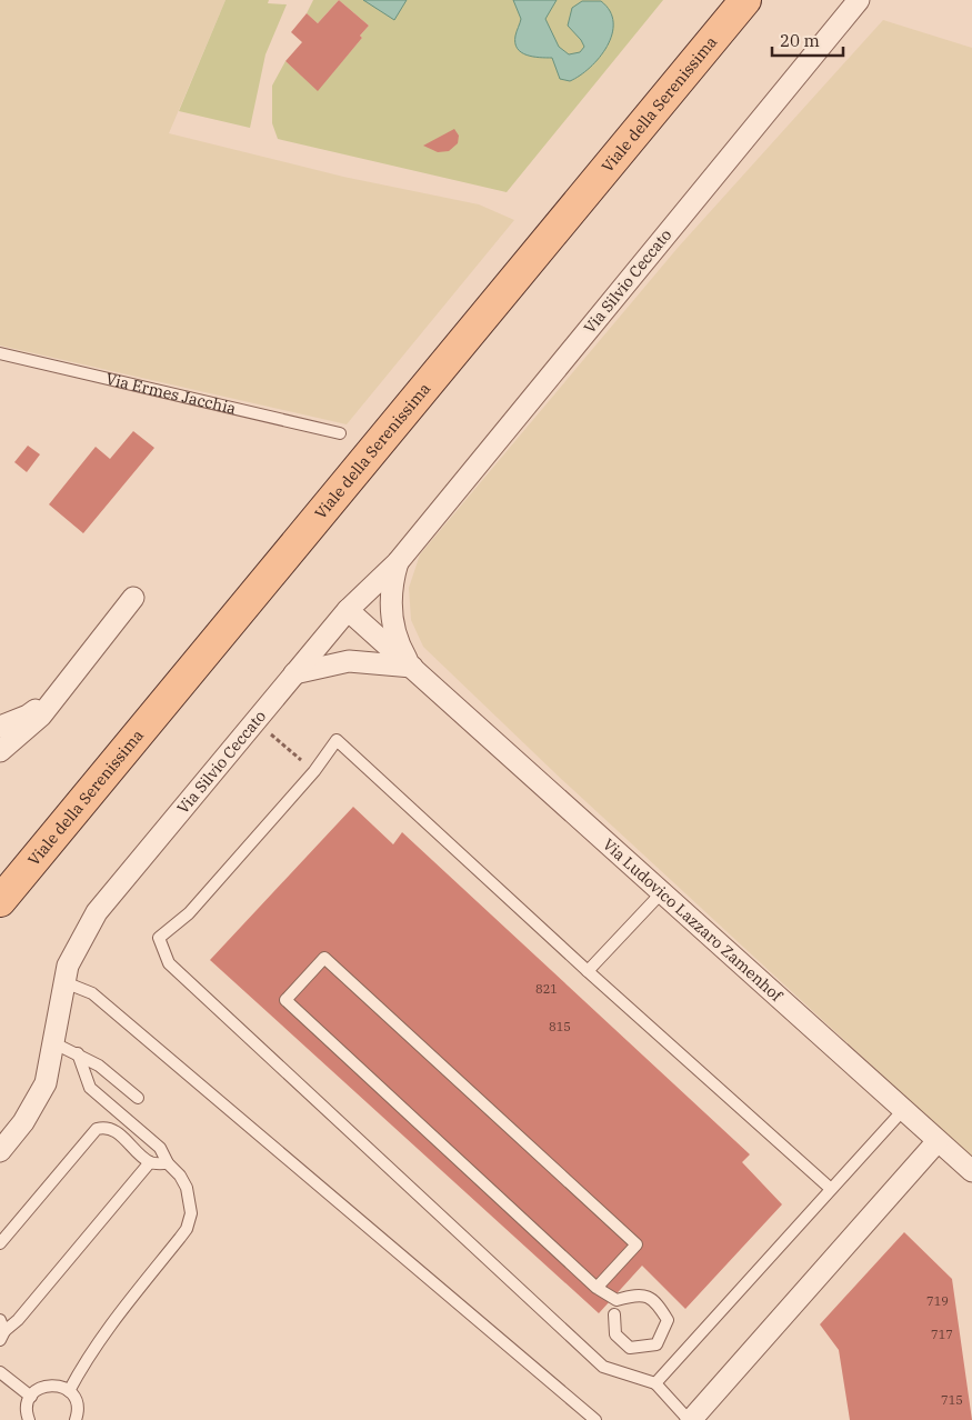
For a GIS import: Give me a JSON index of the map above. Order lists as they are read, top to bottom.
{
  "streets": {
    "main road": ["Viale della Serenissima"],
    "street": ["Via Silvio Ceccato", "Via Ludovico Lazzaro Zamenhof"],
    "lane": ["Via Ermes Jacchia"]
  },
  "crossings": [
    ["Via Silvio Ceccato", "Via Ludovico Lazzaro Zamenhof"]
  ],
  "house_numbers": [
    "821",
    "815",
    "719",
    "717",
    "715"
  ],
  "scale_bar": "20 m"
}
